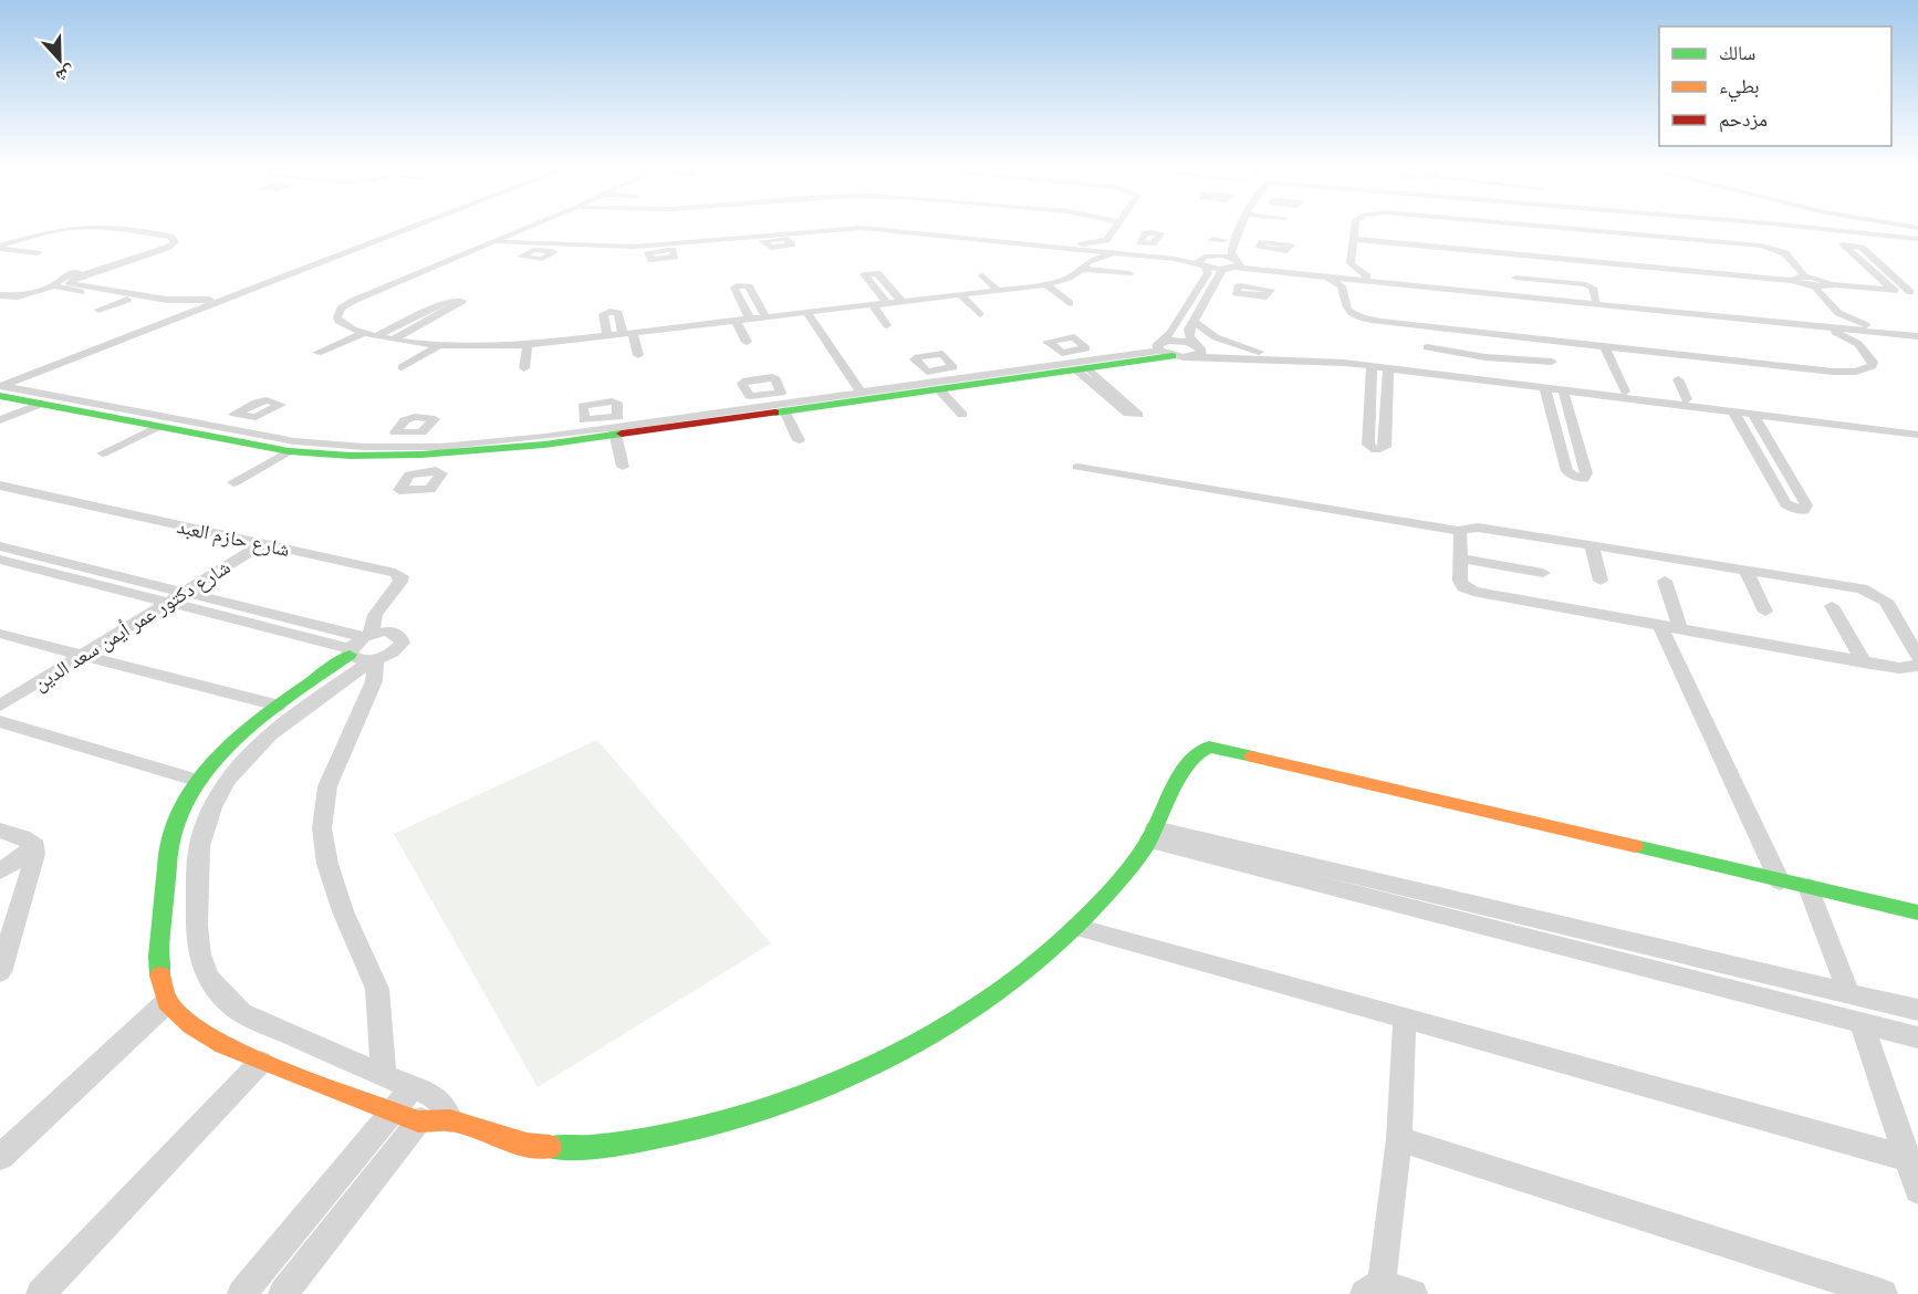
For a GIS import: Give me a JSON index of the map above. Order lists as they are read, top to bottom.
{
  "streets": {
    "street": ["شارع حازم العبد", "شارع دكتور عمر أيمن سعد الدين"]
  },
  "crossings": [
    ["شارع حازم العبد", "شارع دكتور عمر أيمن سعد الدين"]
  ],
  "legend": ["سالك", "بطيء", "مزدحم"],
  "north": "bottom"
}
